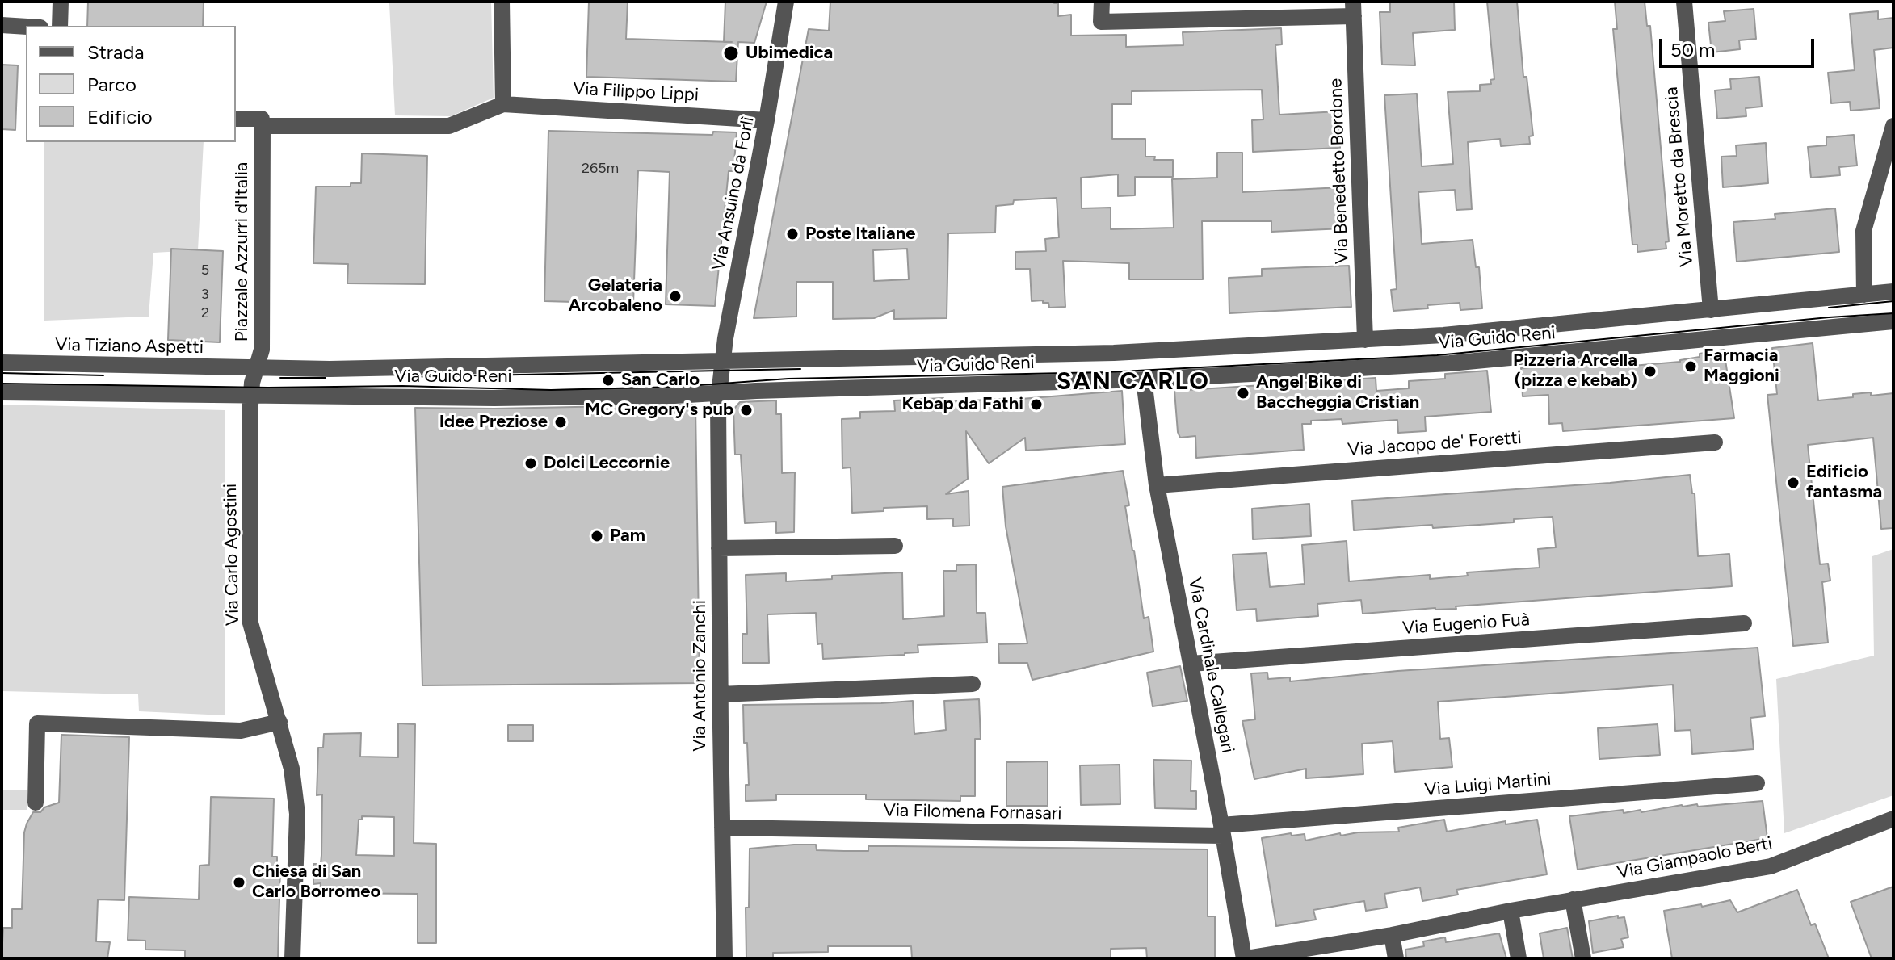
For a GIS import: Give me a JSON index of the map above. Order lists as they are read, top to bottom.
{
  "streets": {
    "street": [
      "Via Filippo Lippi",
      "Via Benedetto Bordone",
      "Via Moretto da Brescia",
      "Via Ansuino da Forlì",
      "Piazzale Azzurri d'Italia",
      "Via Guido Reni",
      "Via Tiziano Aspetti",
      "Via Jacopo de' Foretti",
      "Via Carlo Agostini",
      "Via Eugenio Fuà",
      "Via Cardinale Callegari",
      "Via Antonio Zanchi",
      "Via Luigi Martini",
      "Via Filomena Fornasari",
      "Via Giampaolo Berti"
    ]
  },
  "crossings": [
    ["Via Filippo Lippi", "Via Ansuino da Forlì"],
    ["Via Filippo Lippi", "Piazzale Azzurri d'Italia"],
    ["Via Benedetto Bordone", "Via Guido Reni"],
    ["Via Moretto da Brescia", "Via Guido Reni"],
    ["Via Ansuino da Forlì", "Via Guido Reni"],
    ["Via Ansuino da Forlì", "Via Antonio Zanchi"],
    ["Piazzale Azzurri d'Italia", "Via Guido Reni"],
    ["Piazzale Azzurri d'Italia", "Via Tiziano Aspetti"],
    ["Piazzale Azzurri d'Italia", "Via Carlo Agostini"],
    ["Via Guido Reni", "Via Tiziano Aspetti"],
    ["Via Guido Reni", "Via Carlo Agostini"],
    ["Via Guido Reni", "Via Cardinale Callegari"],
    ["Via Guido Reni", "Via Antonio Zanchi"],
    ["Via Tiziano Aspetti", "Via Carlo Agostini"],
    ["Via Jacopo de' Foretti", "Via Cardinale Callegari"],
    ["Via Eugenio Fuà", "Via Cardinale Callegari"],
    ["Via Cardinale Callegari", "Via Luigi Martini"],
    ["Via Cardinale Callegari", "Via Filomena Fornasari"],
    ["Via Cardinale Callegari", "Via Giampaolo Berti"],
    ["Via Antonio Zanchi", "Via Filomena Fornasari"],
    ["Via Luigi Martini", "Via Filomena Fornasari"]
  ],
  "districts": ["SAN CARLO"],
  "places": [
    "Ubimedica",
    "Poste Italiane",
    "Gelateria Arcobaleno",
    "Farmacia Maggioni",
    "Pizzeria Arcella (pizza e kebab)",
    "San Carlo",
    "Angel Bike di Baccheggia Cristian",
    "Kebap da Fathi",
    "MC Gregory's pub",
    "Idee Preziose",
    "Dolci Leccornie",
    "Edificio fantasma",
    "Pam",
    "Chiesa di San Carlo Borromeo"
  ],
  "house_numbers": [
    "265m",
    "5",
    "3",
    "2"
  ],
  "legend": ["Strada", "Parco", "Edificio"],
  "scale_bar": "50 m"
}
